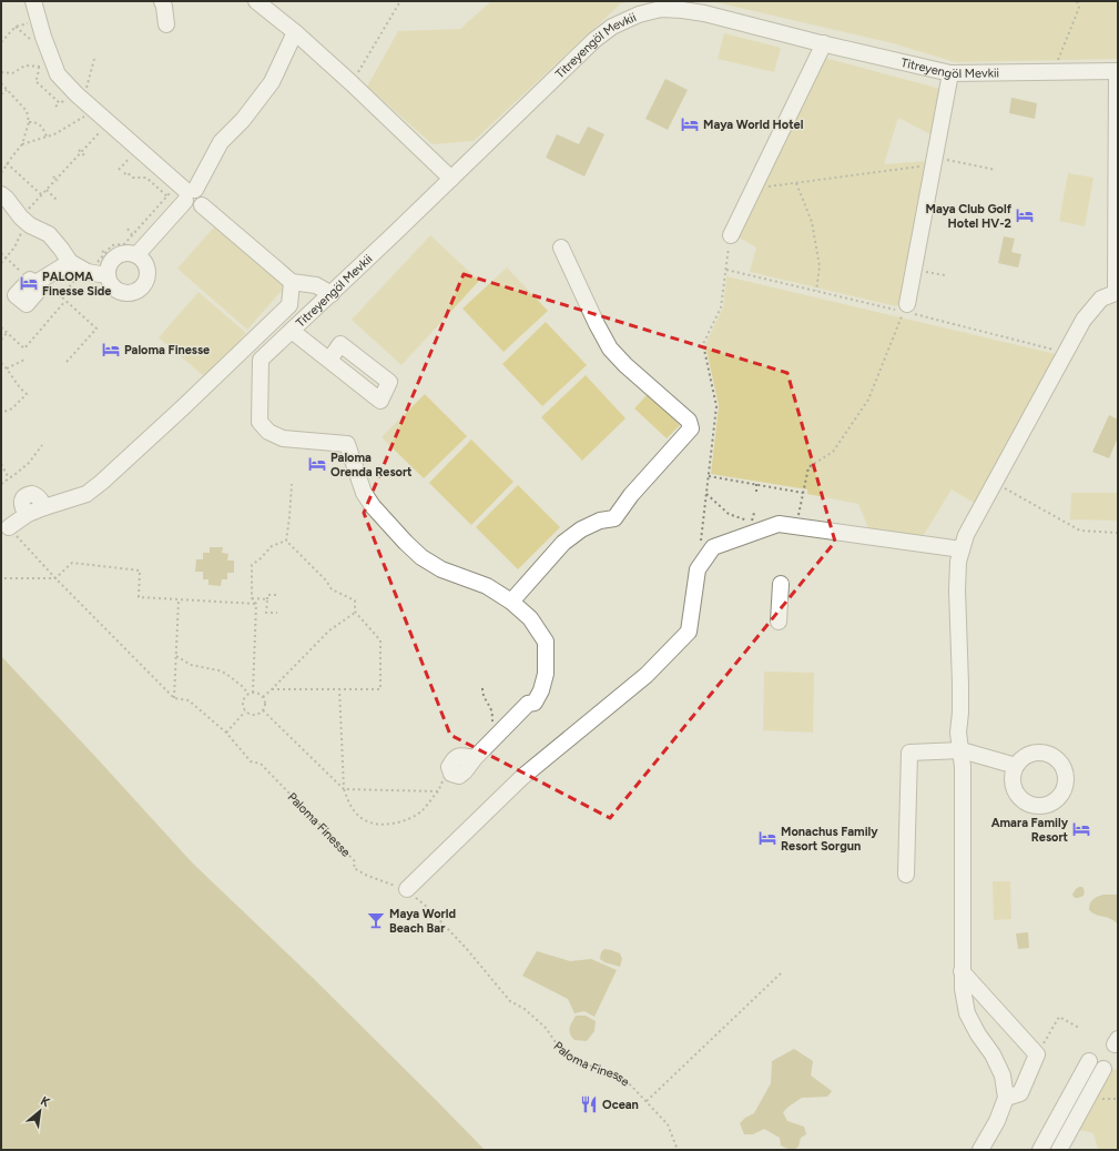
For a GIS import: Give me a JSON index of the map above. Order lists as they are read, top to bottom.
{
  "streets": {
    "street": ["Titreyengöl Mevkii"],
    "path": ["Paloma Finesse"]
  },
  "places": {
    "hotel": [
      "Maya World Hotel",
      "Maya Club Golf Hotel HV-2",
      "PALOMA Finesse Side",
      "Paloma Finesse",
      "Paloma Orenda Resort",
      "Amara Family Resort",
      "Monachus Family Resort Sorgun"
    ],
    "bar": ["Maya World Beach Bar"],
    "restaurant": ["Ocean"]
  },
  "north": "top right"
}
